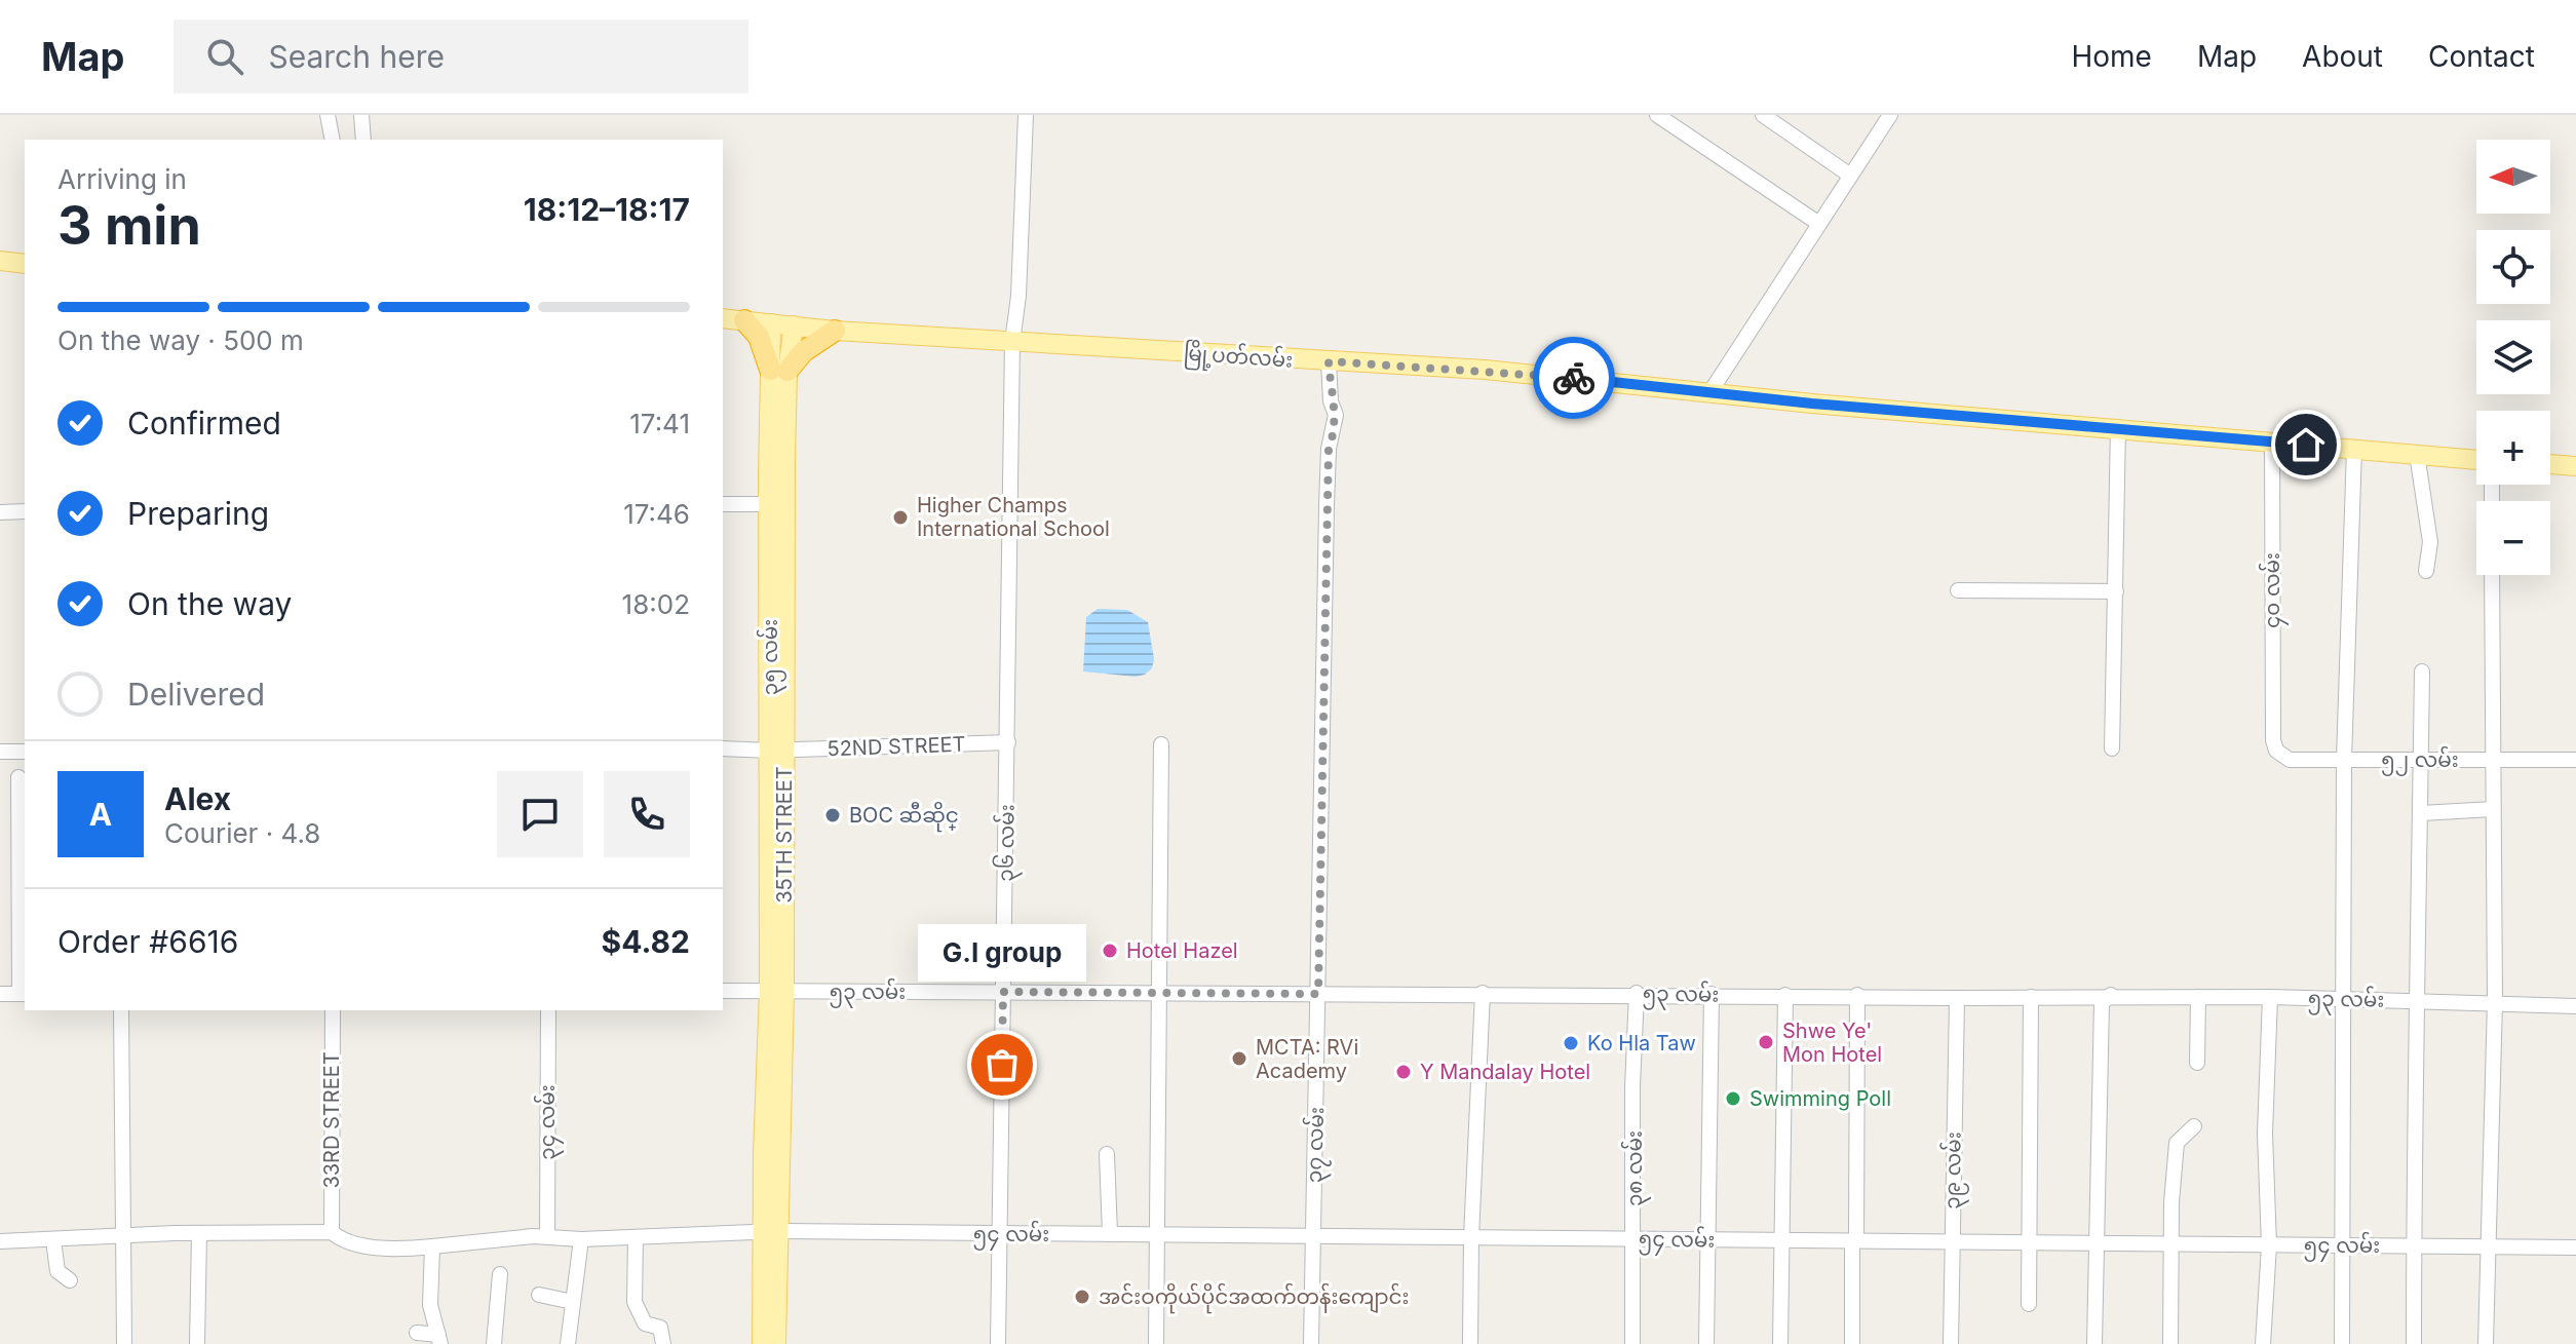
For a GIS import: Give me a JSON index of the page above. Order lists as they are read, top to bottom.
{
  "streets": {
    "main road": ["မြို့ပတ်လမ်း", "၃၅ လမ်း", "35TH STREET"],
    "street": [
      "၄၀ လမ်း",
      "52ND STREET",
      "၅၂ လမ်း",
      "၃၆ လမ်း",
      "၅၃ လမ်း",
      "33RD STREET",
      "၃၄ လမ်း",
      "၃၇ လမ်း",
      "၃၈ လမ်း",
      "၃၉ လမ်း",
      "၅၄ လမ်း"
    ]
  },
  "crossings": [
    ["မြို့ပတ်လမ်း", "၄၀ လမ်း"],
    ["မြို့ပတ်လမ်း", "35TH STREET"],
    ["မြို့ပတ်လမ်း", "၃၆ လမ်း"],
    ["မြို့ပတ်လမ်း", "၃၇ လမ်း"],
    ["၄၀ လမ်း", "၅၂ လမ်း"],
    ["၃၅ လမ်း", "52ND STREET"],
    ["၃၅ လမ်း", "35TH STREET"],
    ["၃၅ လမ်း", "၅၃ လမ်း"],
    ["52ND STREET", "35TH STREET"],
    ["52ND STREET", "၃၆ လမ်း"],
    ["၃၆ လမ်း", "၅၃ လမ်း"],
    ["၃၆ လမ်း", "၅၄ လမ်း"],
    ["၅၃ လမ်း", "၃၇ လမ်း"],
    ["၅၃ လမ်း", "၃၈ လမ်း"],
    ["၅၃ လမ်း", "၃၉ လမ်း"],
    ["33RD STREET", "၅၄ လမ်း"],
    ["၃၄ လမ်း", "၅၄ လမ်း"],
    ["၃၇ လမ်း", "၅၄ လမ်း"],
    ["၃၈ လမ်း", "၅၄ လမ်း"],
    ["၃၉ လမ်း", "၅၄ လမ်း"]
  ],
  "places": [
    "Higher Champs International School",
    "BOC ဆီဆိုင္",
    "Hotel Hazel",
    "Shwe Ye' Mon Hotel",
    "Ko Hla Taw",
    "MCTA: RVi Academy",
    "G.I group",
    "Y Mandalay Hotel",
    "Swimming Poll",
    "အင်းဝကိုယ်ပိုင်အထက်တန်းကျောင်း"
  ],
  "north": "left",
  "page": {
    "header": "Map",
    "search": "Search here",
    "nav": [
      "Home",
      "Map",
      "About",
      "Contact"
    ],
    "map_buttons": ["+", "−"],
    "heading": ["3 min", "Arriving in", "18:12–18:17"],
    "panel": [
      "Alex",
      "Courier · 4.8",
      "Order #6616",
      "$4.82"
    ],
    "bar": "On the way · 500 m",
    "list": [
      ["Confirmed", "17:41"],
      ["Preparing", "17:46"],
      ["On the way", "18:02"],
      "Delivered"
    ],
    "round": "A",
    "bubble": "G.I group"
  }
}
